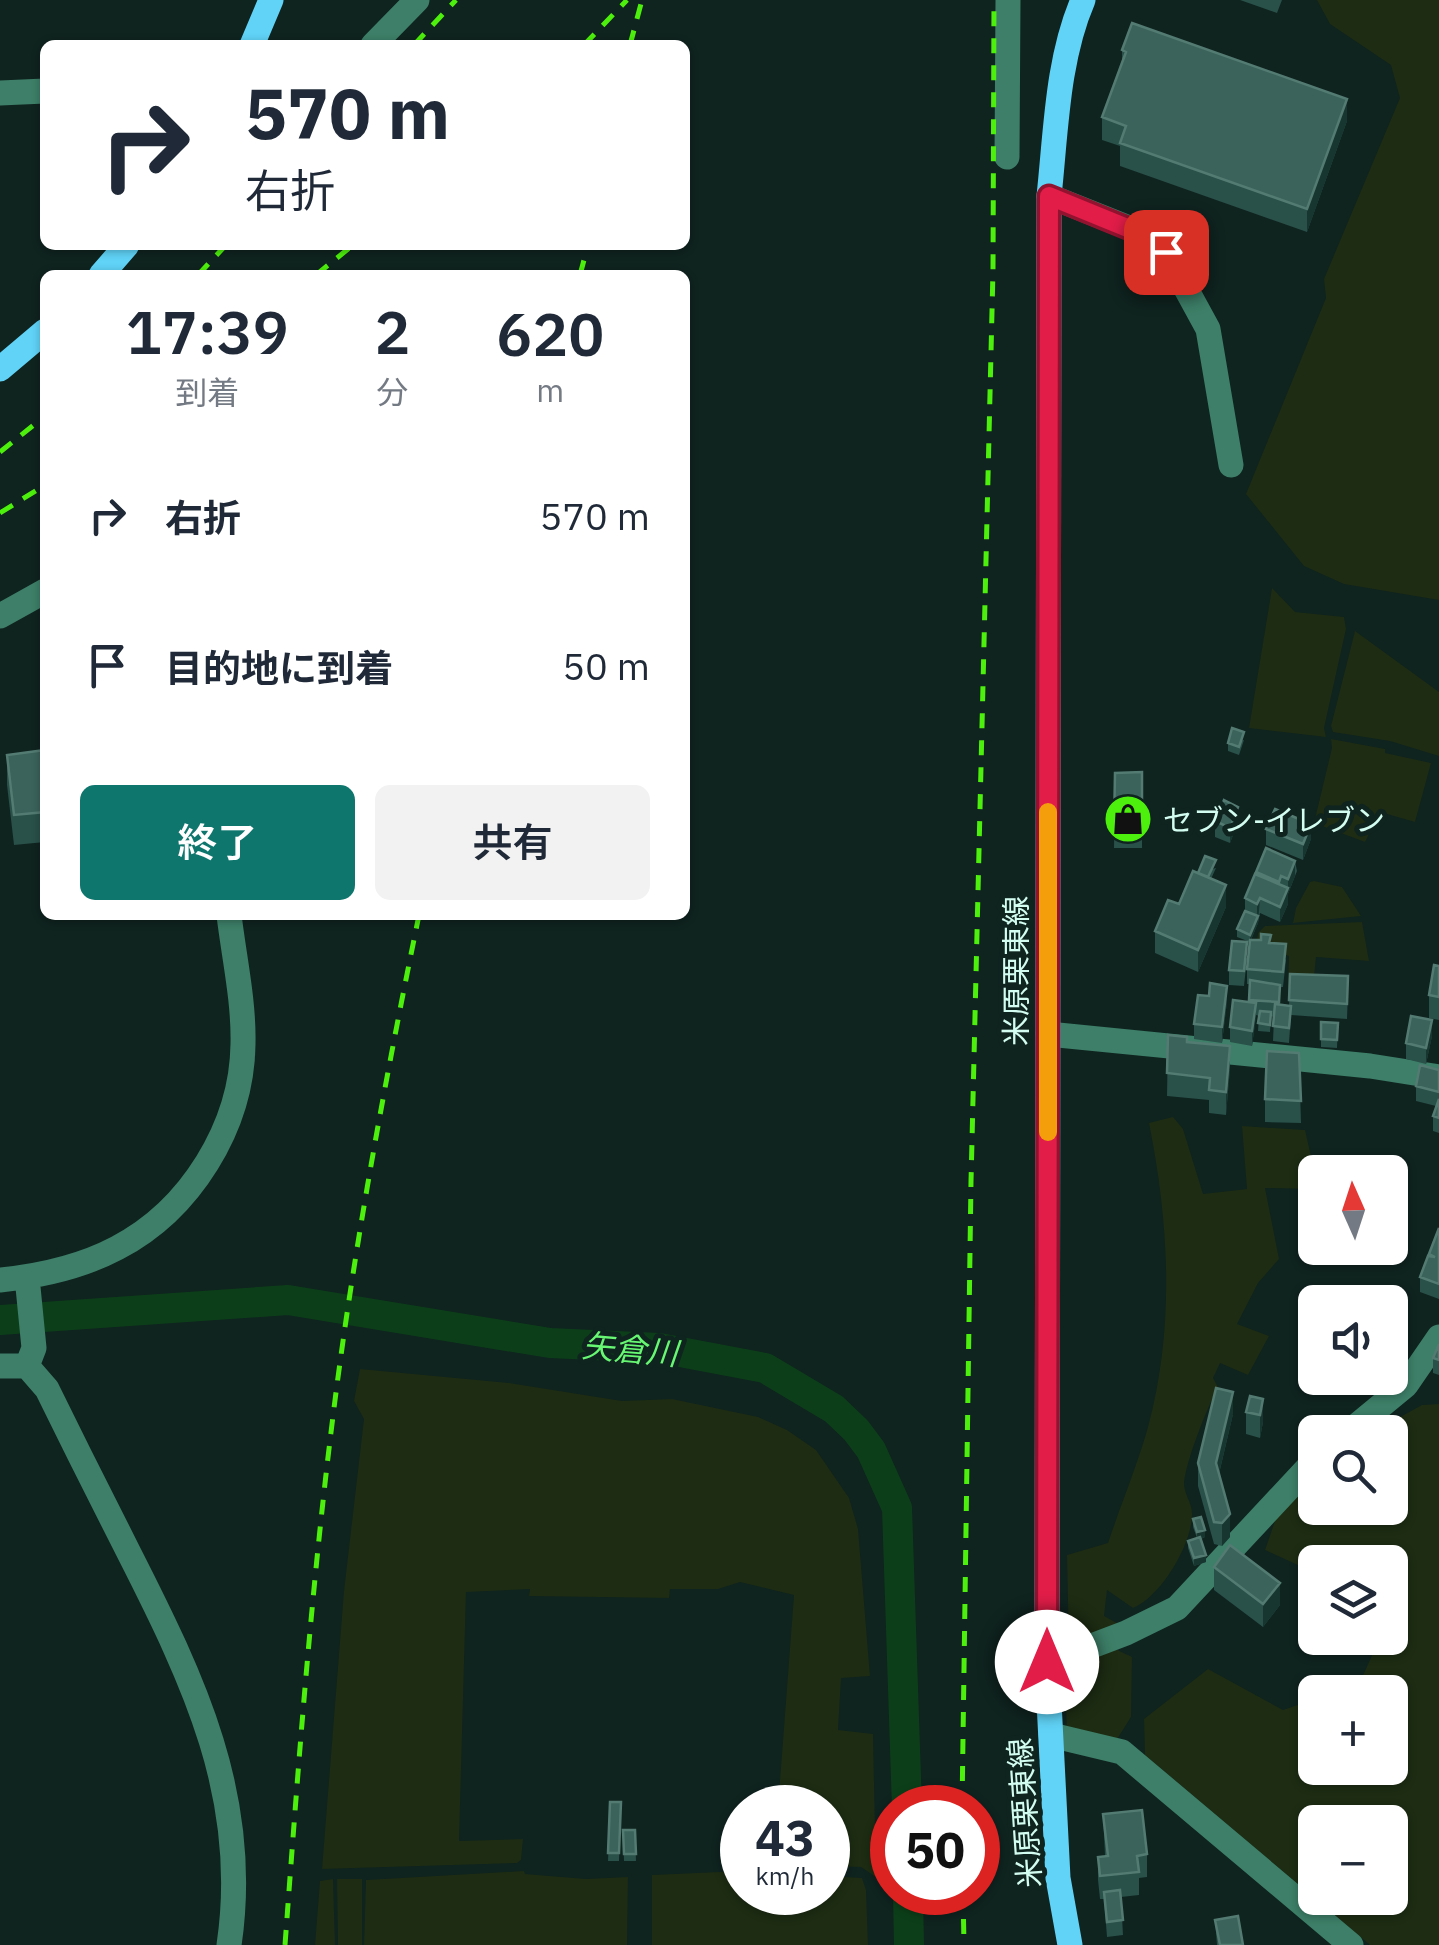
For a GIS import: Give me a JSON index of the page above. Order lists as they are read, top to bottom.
{
  "streets": {
    "main road": ["米原栗東線"]
  },
  "water": ["矢倉川"],
  "places": {
    "shop": ["セブン-イレブン"]
  },
  "north": "top",
  "page": {
    "turn": ["570 m", "右折"],
    "eta": [
      "17:39",
      "到着",
      "2",
      "分",
      "620",
      "m"
    ],
    "list": [
      {
        "name": "右折",
        "value": "570 m"
      },
      {
        "name": "目的地に到着",
        "value": "50 m"
      }
    ],
    "buttons": ["終了", "共有"],
    "map_buttons": ["+", "−"],
    "speed": "43 km/h",
    "limit": "50"
  }
}
